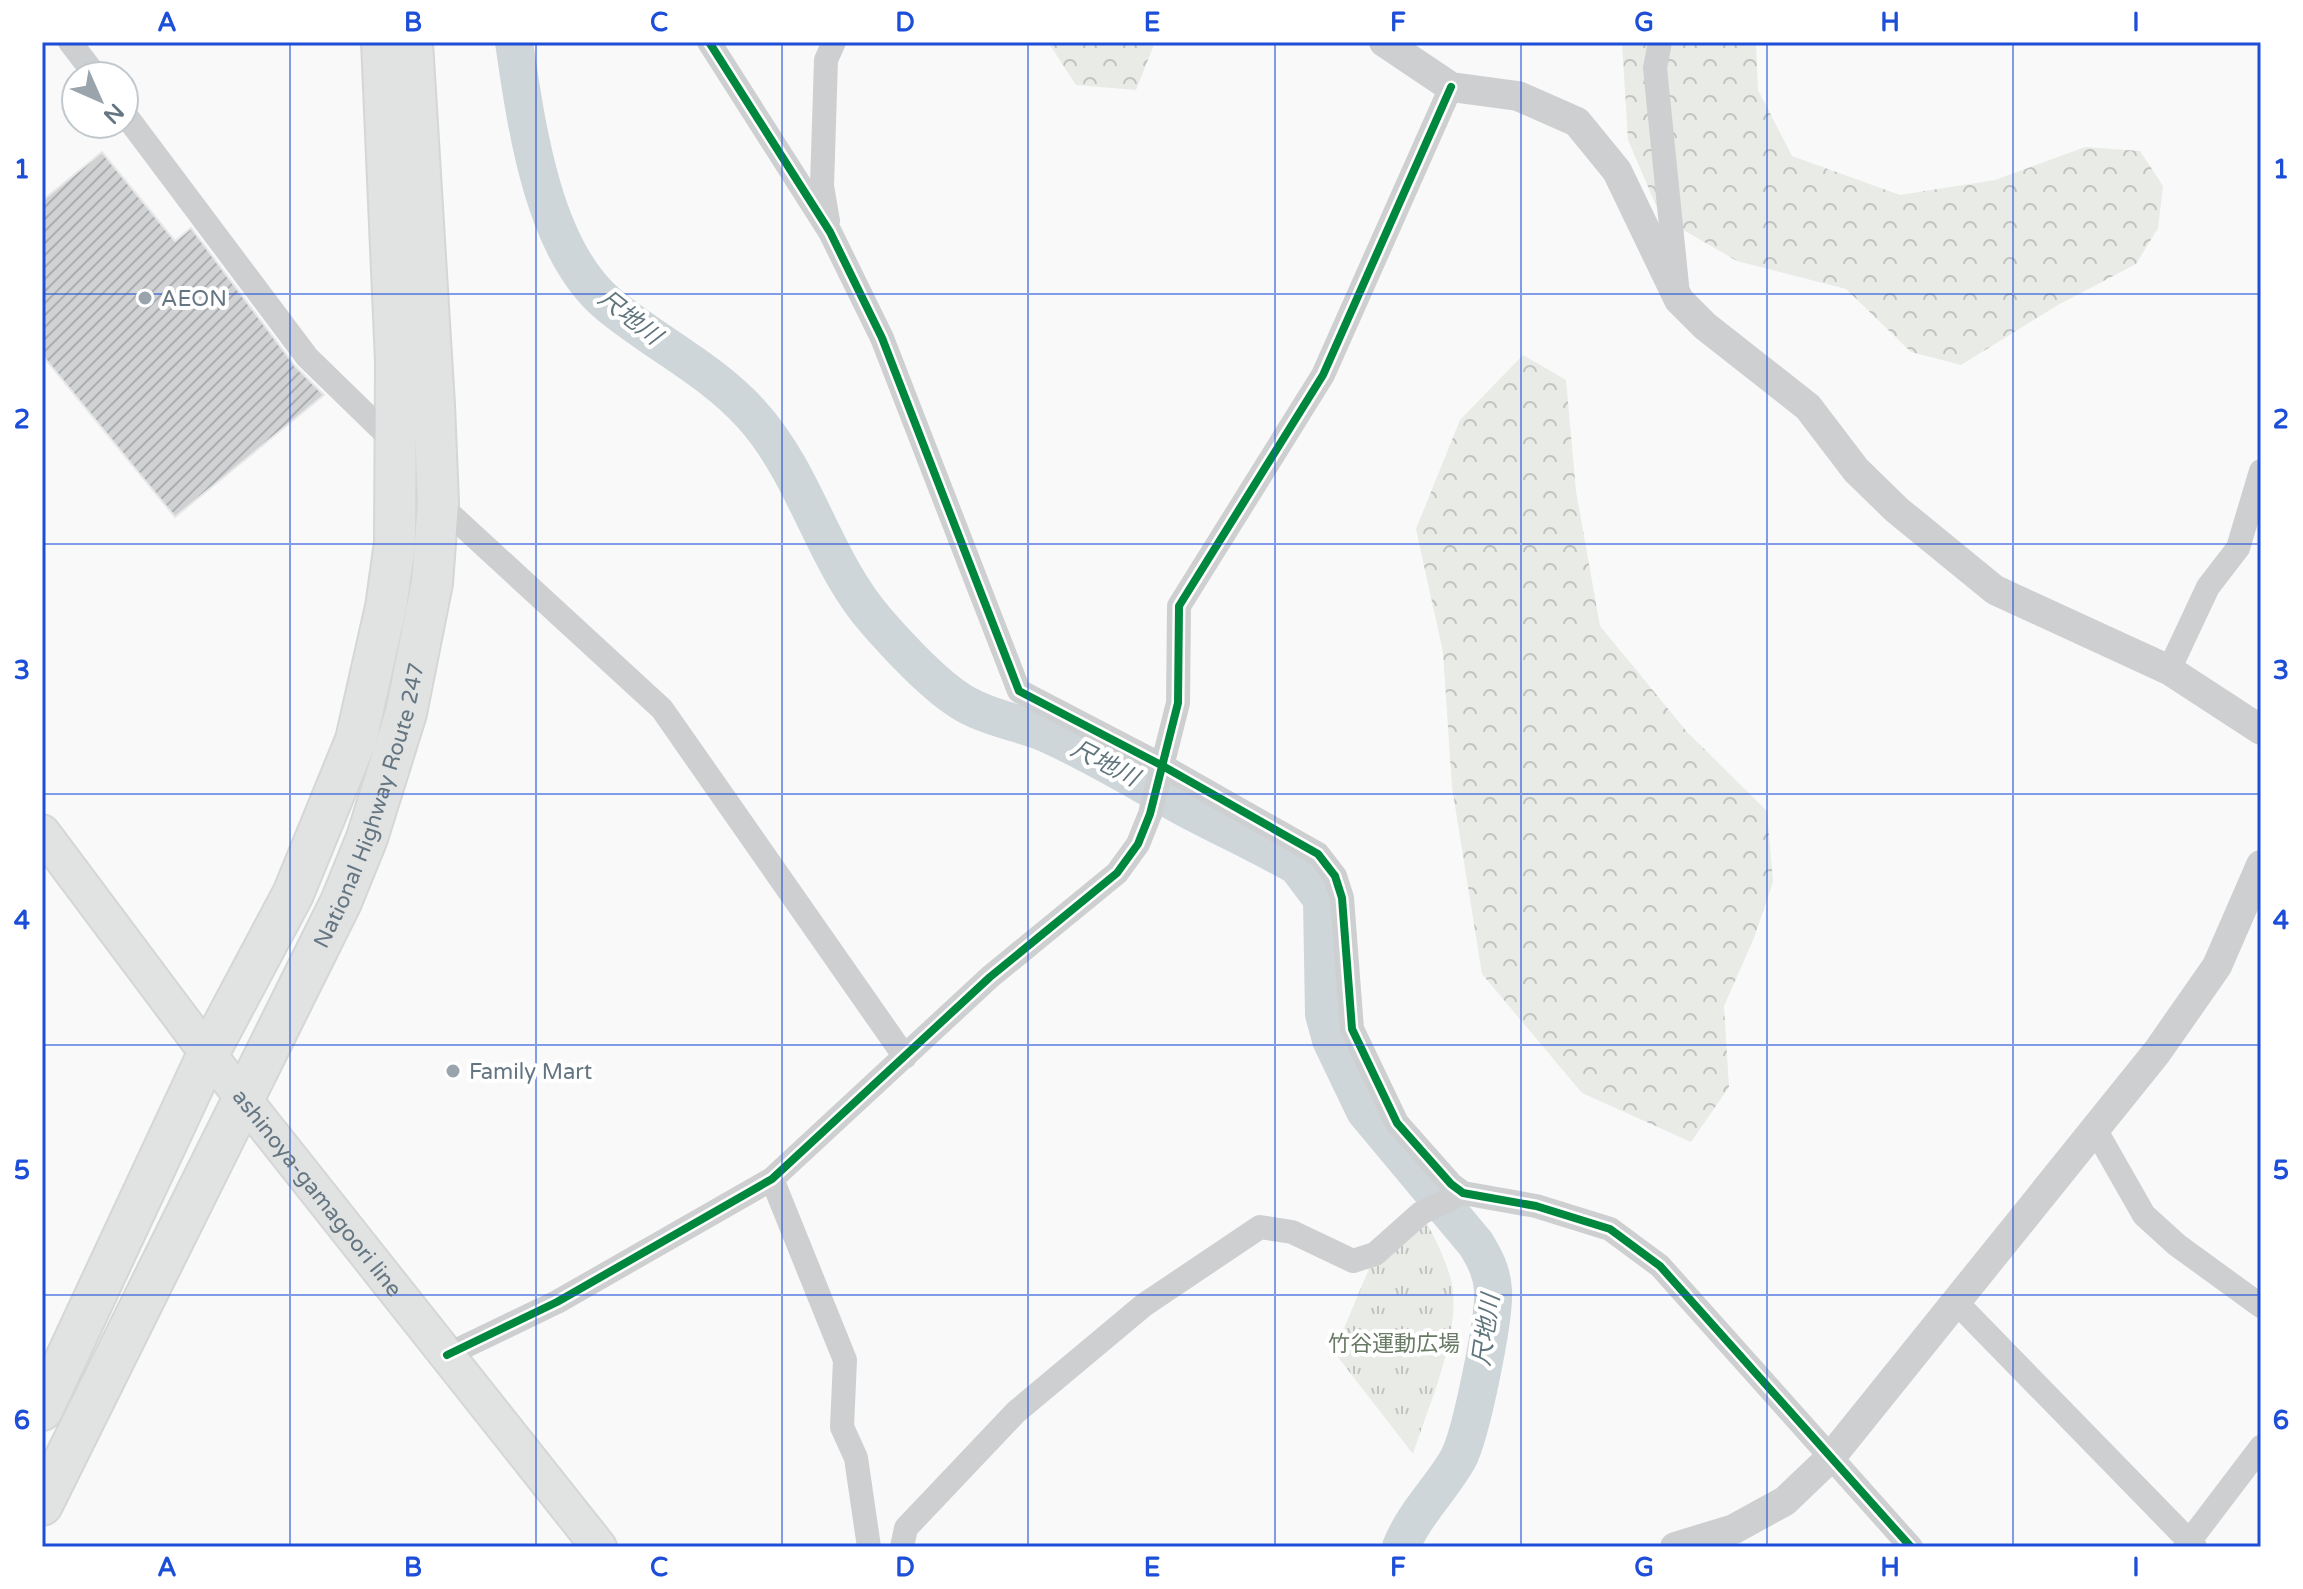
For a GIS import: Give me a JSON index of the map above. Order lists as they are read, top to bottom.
{
  "streets": {
    "highway": ["National Highway Route 247"],
    "main road": ["ashinoya-gamagoori line"]
  },
  "crossings": [
    ["National Highway Route 247", "ashinoya-gamagoori line"]
  ],
  "water": ["尺地川"],
  "parks": ["竹谷運動広場"],
  "places": ["AEON", "Family Mart"],
  "north": "bottom right",
  "grid": {
    "columns": [
      "A",
      "B",
      "C",
      "D",
      "E",
      "F",
      "G",
      "H",
      "I"
    ],
    "rows": [
      "1",
      "2",
      "3",
      "4",
      "5",
      "6"
    ]
  }
}
